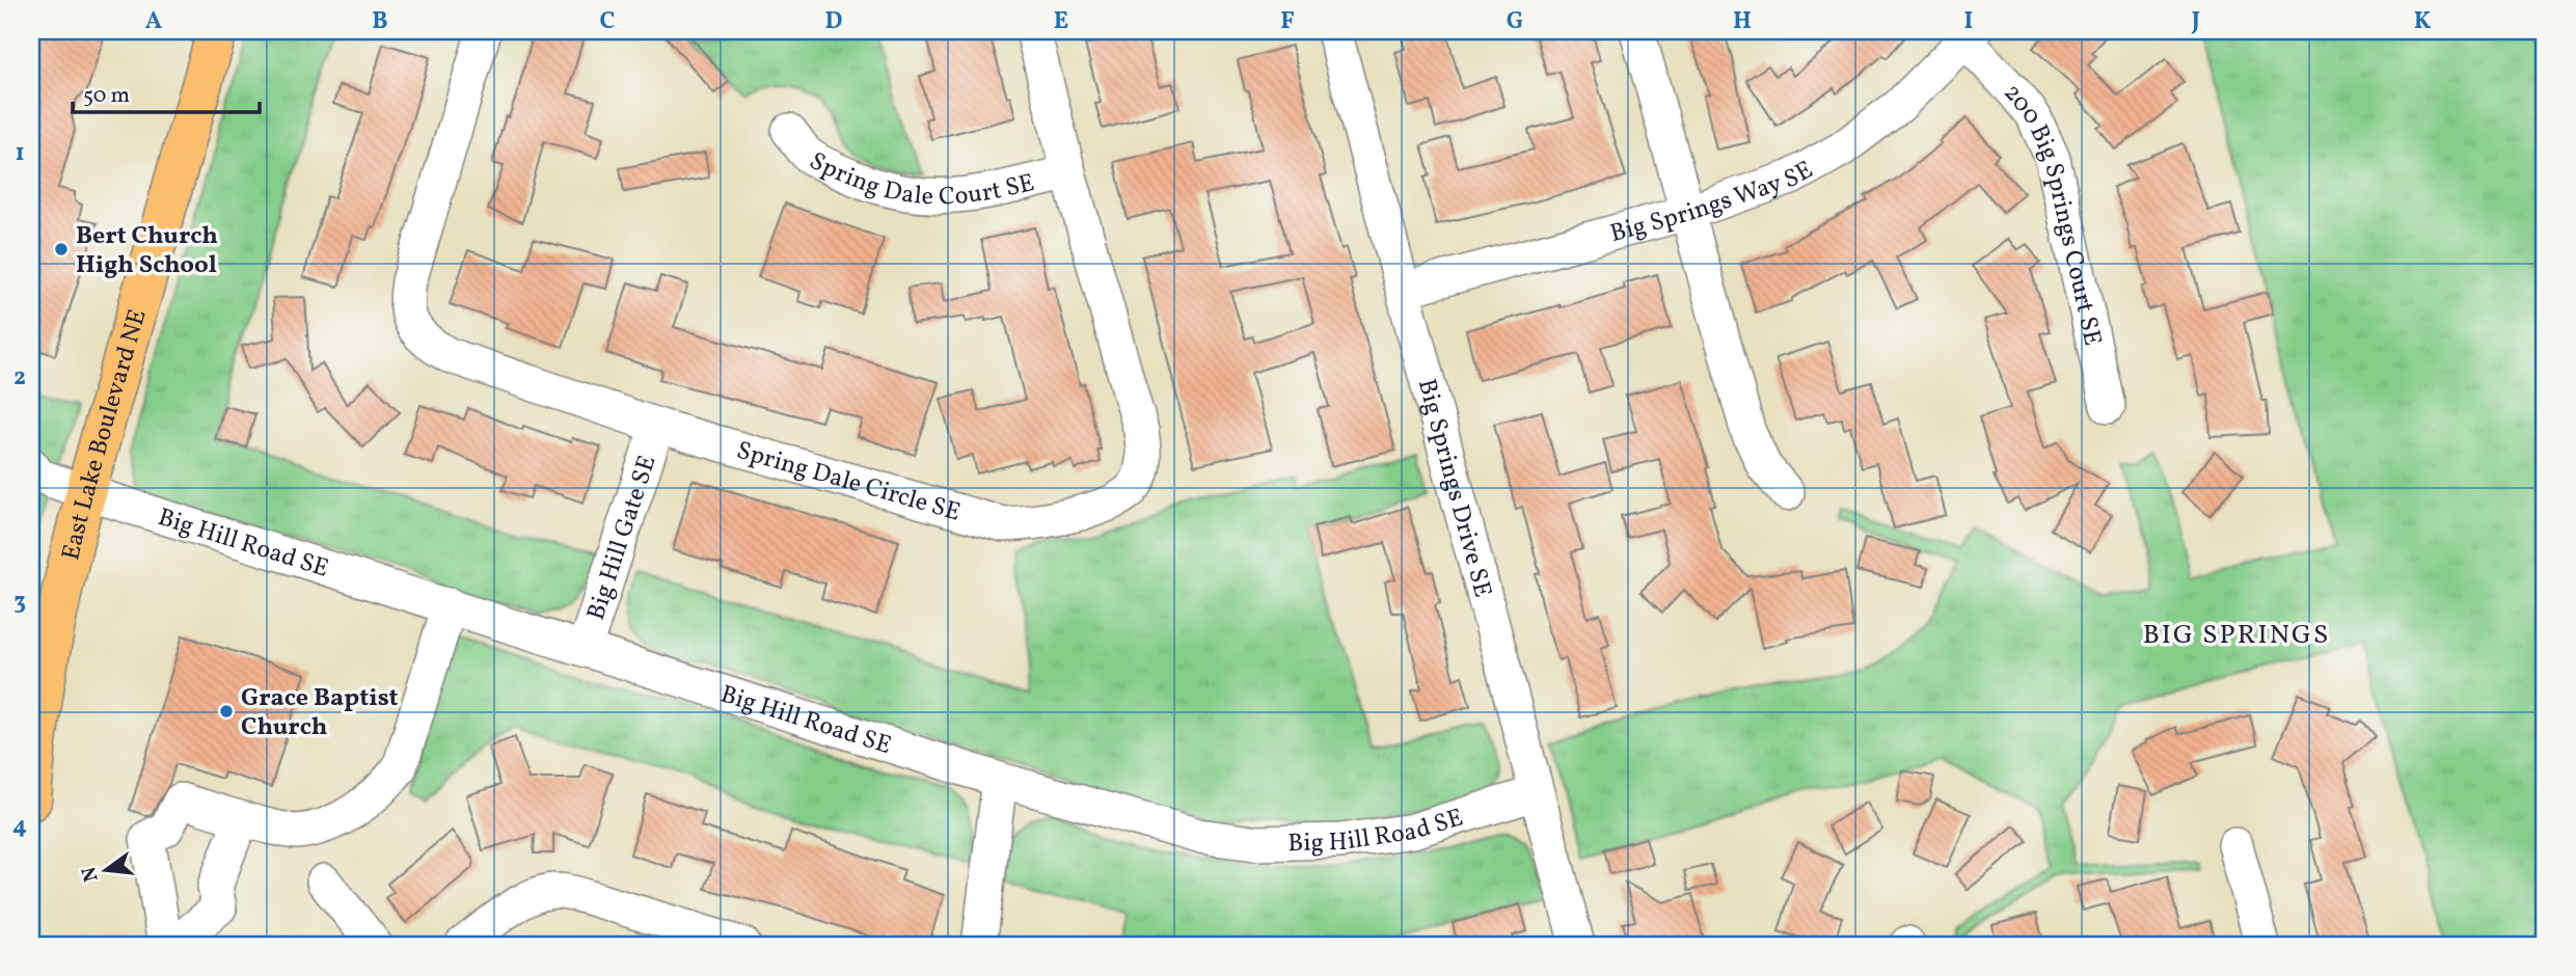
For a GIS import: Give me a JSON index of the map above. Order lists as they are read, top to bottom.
{
  "streets": {
    "main road": ["East Lake Boulevard NE"],
    "street": [
      "Spring Dale Court SE",
      "Big Springs Way SE",
      "200 Big Springs Court SE",
      "Spring Dale Circle SE",
      "Big Springs Drive SE",
      "Big Hill Gate SE",
      "Big Hill Road SE"
    ]
  },
  "crossings": [
    ["Spring Dale Court SE", "Spring Dale Circle SE"],
    ["Big Springs Way SE", "200 Big Springs Court SE"],
    ["Big Springs Way SE", "Big Springs Drive SE"],
    ["East Lake Boulevard NE", "Big Hill Road SE"],
    ["Spring Dale Circle SE", "Big Hill Gate SE"],
    ["Big Springs Drive SE", "Big Hill Road SE"],
    ["Big Hill Gate SE", "Big Hill Road SE"]
  ],
  "districts": ["BIG SPRINGS"],
  "places": ["Bert Church High School", "Grace Baptist Church"],
  "scale_bar": "50 m",
  "north": "left",
  "grid": {
    "columns": [
      "A",
      "B",
      "C",
      "D",
      "E",
      "F",
      "G",
      "H",
      "I",
      "J",
      "K"
    ],
    "rows": [
      "1",
      "2",
      "3",
      "4"
    ]
  }
}
